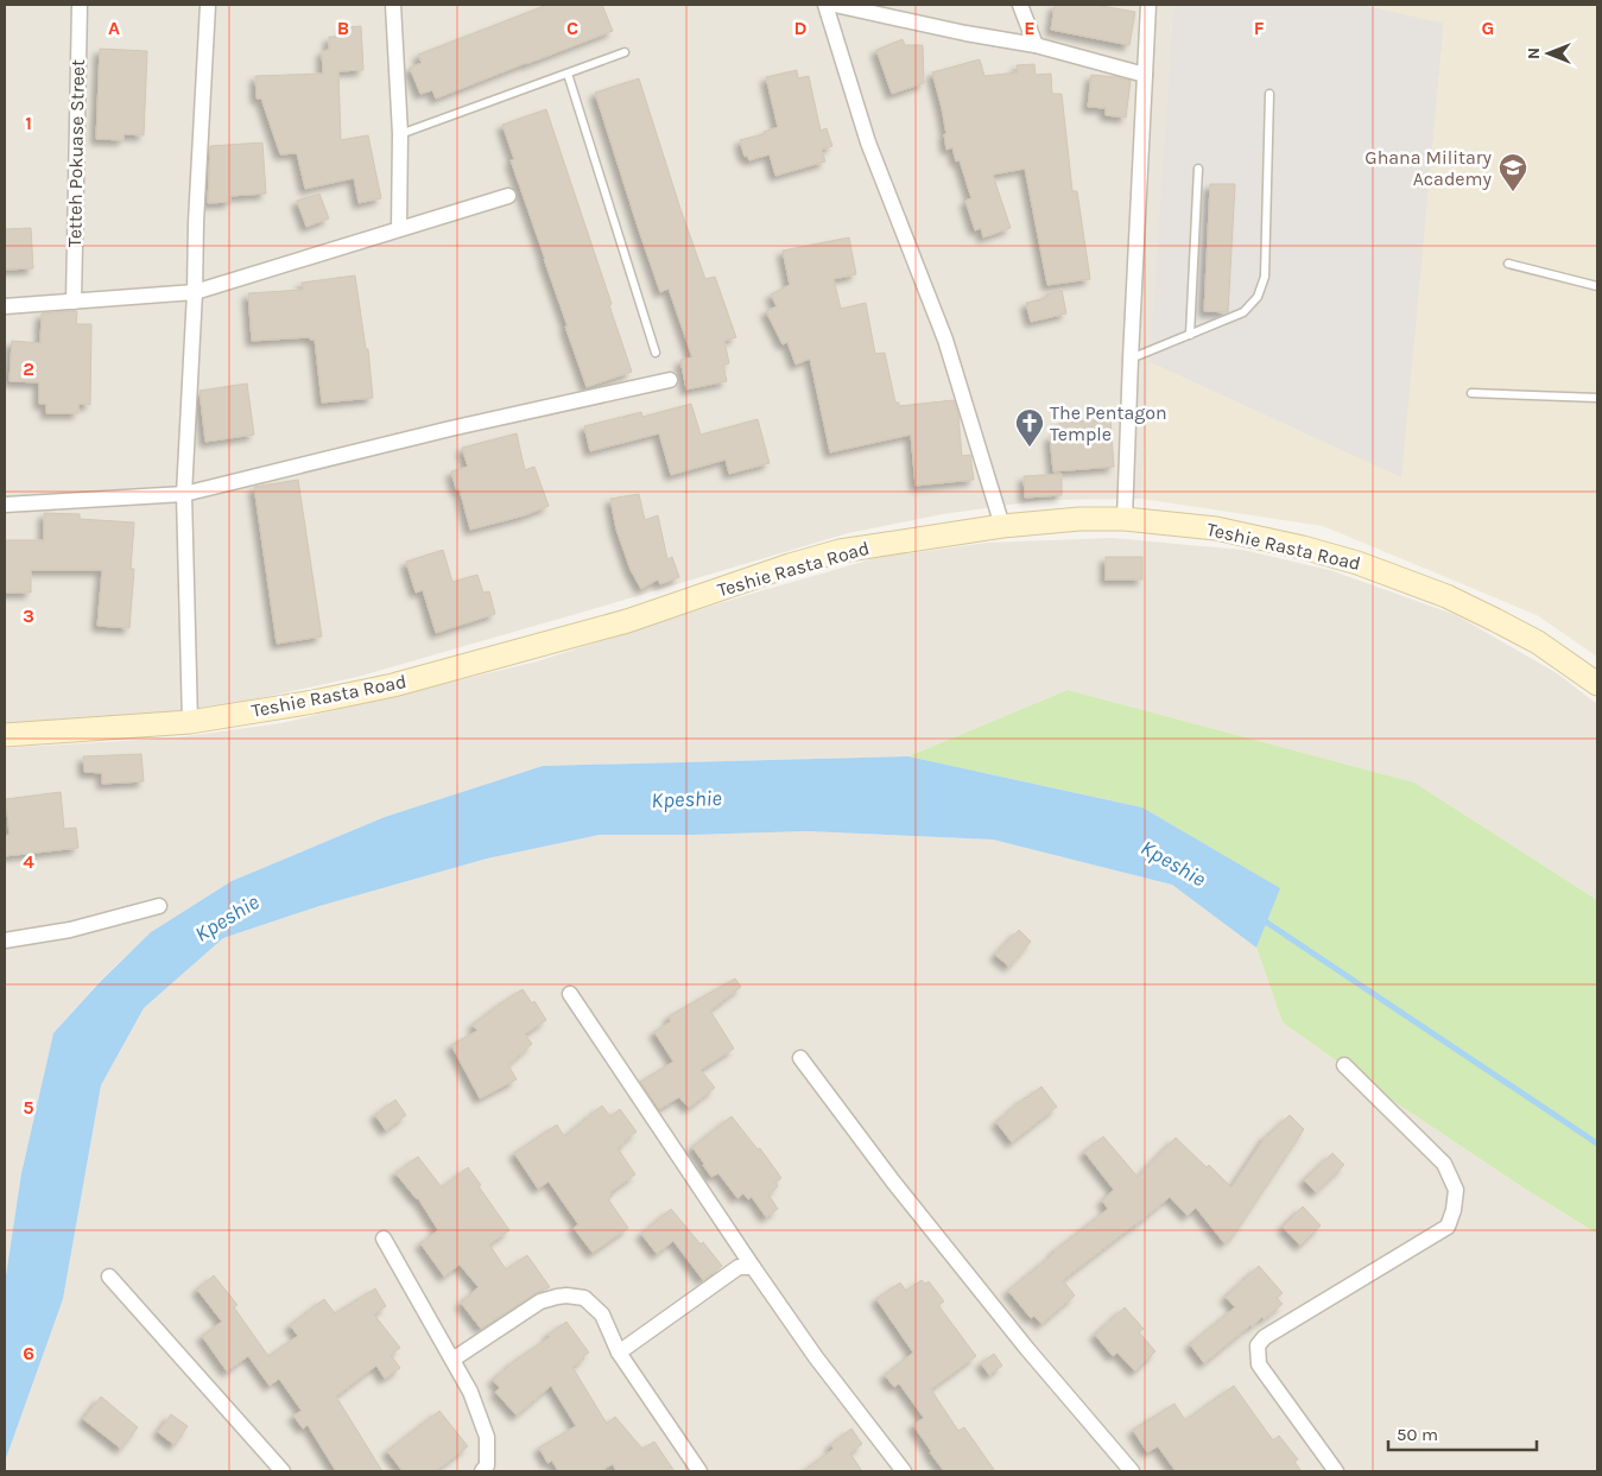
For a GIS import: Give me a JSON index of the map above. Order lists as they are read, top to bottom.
{
  "streets": {
    "main road": ["Teshie Rasta Road"],
    "street": ["Tetteh Pokuase Street"]
  },
  "water": ["Kpeshie"],
  "places": {
    "school or university": ["Ghana Military Academy"],
    "church": ["The Pentagon Temple"]
  },
  "scale_bar": "50 m",
  "north": "left",
  "grid": {
    "columns": [
      "A",
      "B",
      "C",
      "D",
      "E",
      "F",
      "G"
    ],
    "rows": [
      "1",
      "2",
      "3",
      "4",
      "5",
      "6"
    ]
  }
}
